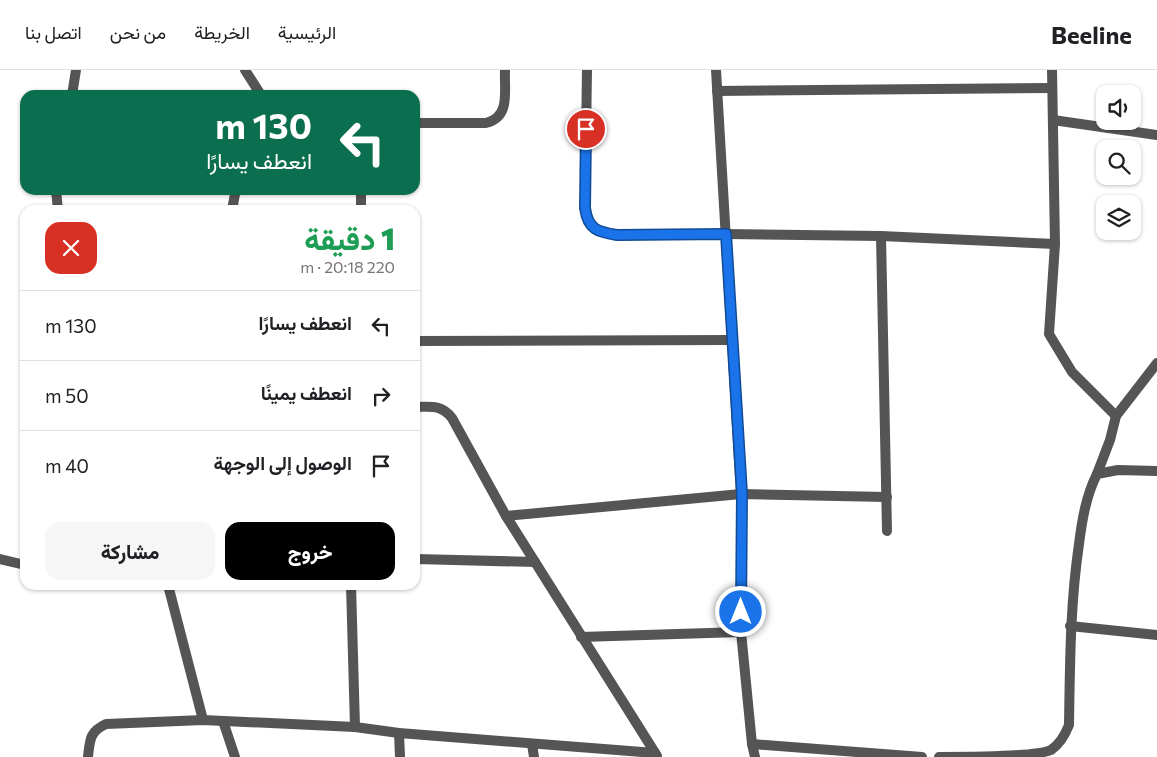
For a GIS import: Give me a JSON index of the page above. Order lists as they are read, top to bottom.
{
  "page": {
    "header": "Beeline",
    "nav": [
      "الرئيسية",
      "الخريطة",
      "من نحن",
      "اتصل بنا"
    ],
    "turn": ["130 m", "انعطف يسارًا"],
    "heading": ["1 دقيقة", "220 m · 20:18"],
    "list": [
      {
        "name": "انعطف يسارًا",
        "value": "130 m"
      },
      {
        "name": "انعطف يمينًا",
        "value": "50 m"
      },
      {
        "name": "الوصول إلى الوجهة",
        "value": "40 m"
      }
    ],
    "buttons": ["خروج", "مشاركة"]
  }
}
